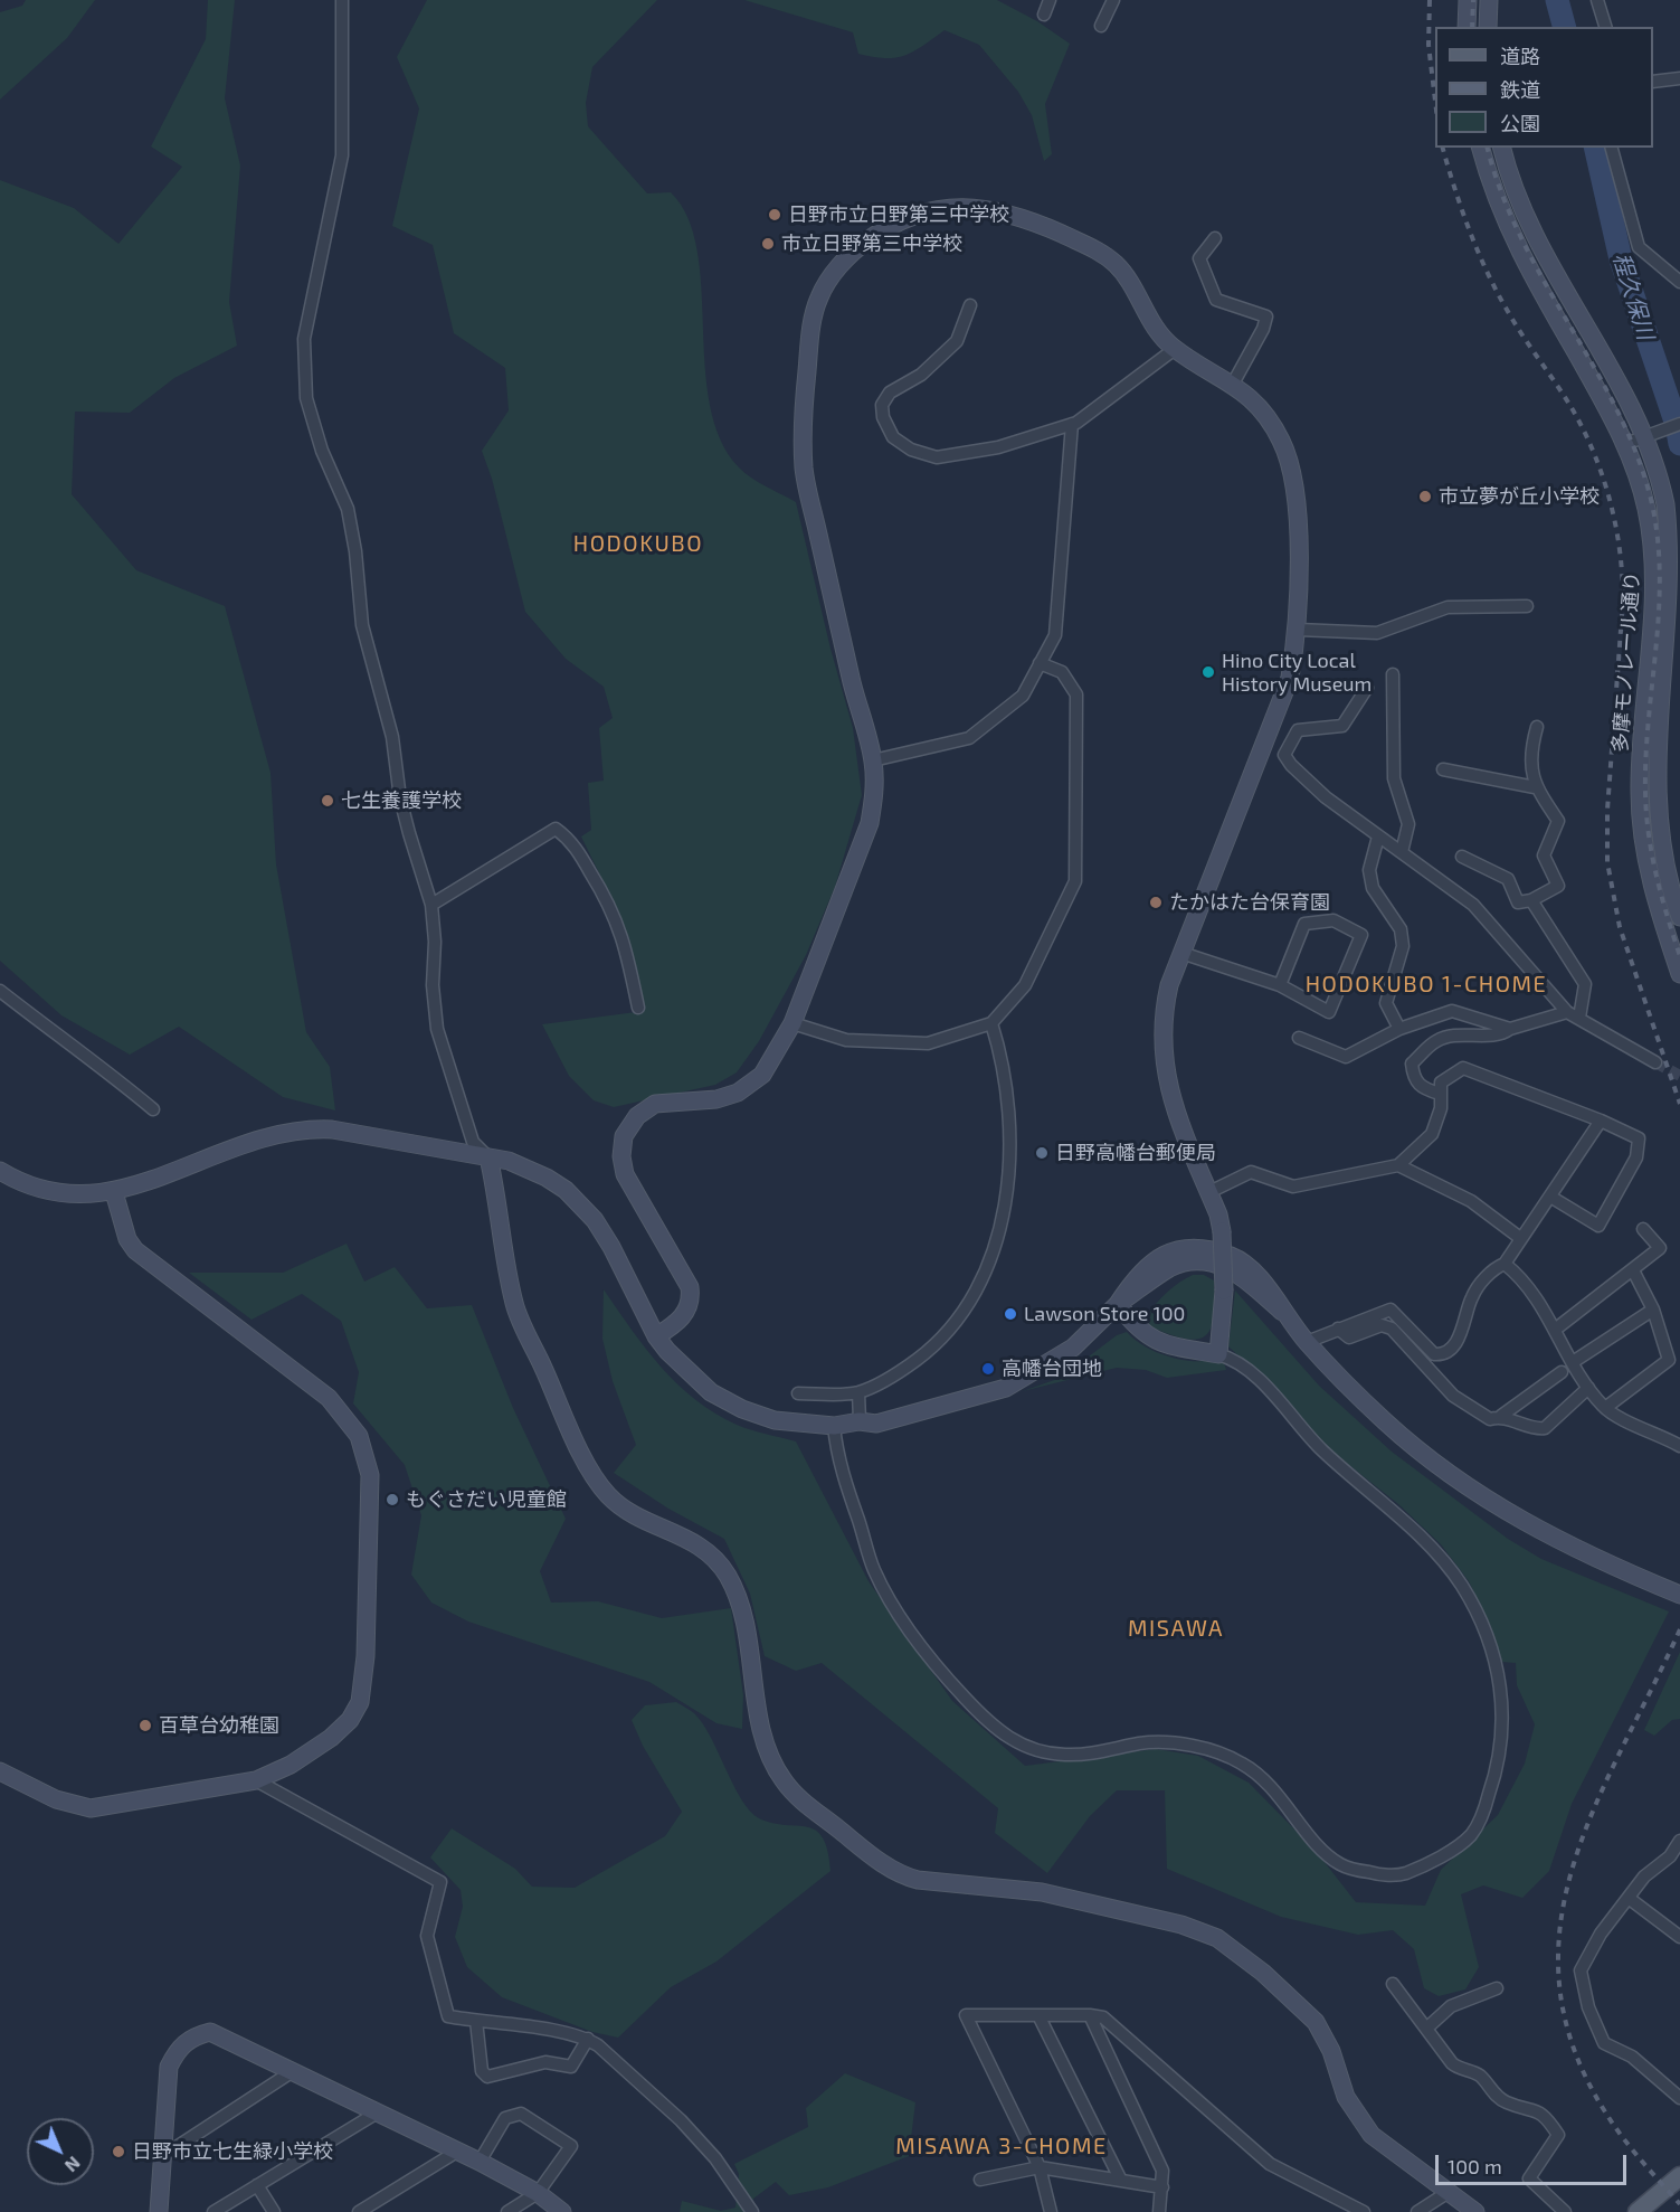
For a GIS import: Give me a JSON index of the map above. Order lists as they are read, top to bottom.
{
  "streets": {
    "street": ["多摩モノレール通り"]
  },
  "districts": [
    "HODOKUBO",
    "HODOKUBO 1-CHOME",
    "MISAWA",
    "MISAWA 3-CHOME"
  ],
  "water": ["程久保川"],
  "places": [
    "日野市立日野第三中学校",
    "市立日野第三中学校",
    "市立夢が丘小学校",
    "Hino City Local History Museum",
    "七生養護学校",
    "たかはた台保育園",
    "日野高幡台郵便局",
    "Lawson Store 100",
    "高幡台団地",
    "もぐさだい児童館",
    "百草台幼稚園",
    "日野市立七生緑小学校"
  ],
  "legend": ["道路", "鉄道", "公園"],
  "scale_bar": "100 m",
  "north": "bottom right"
}
